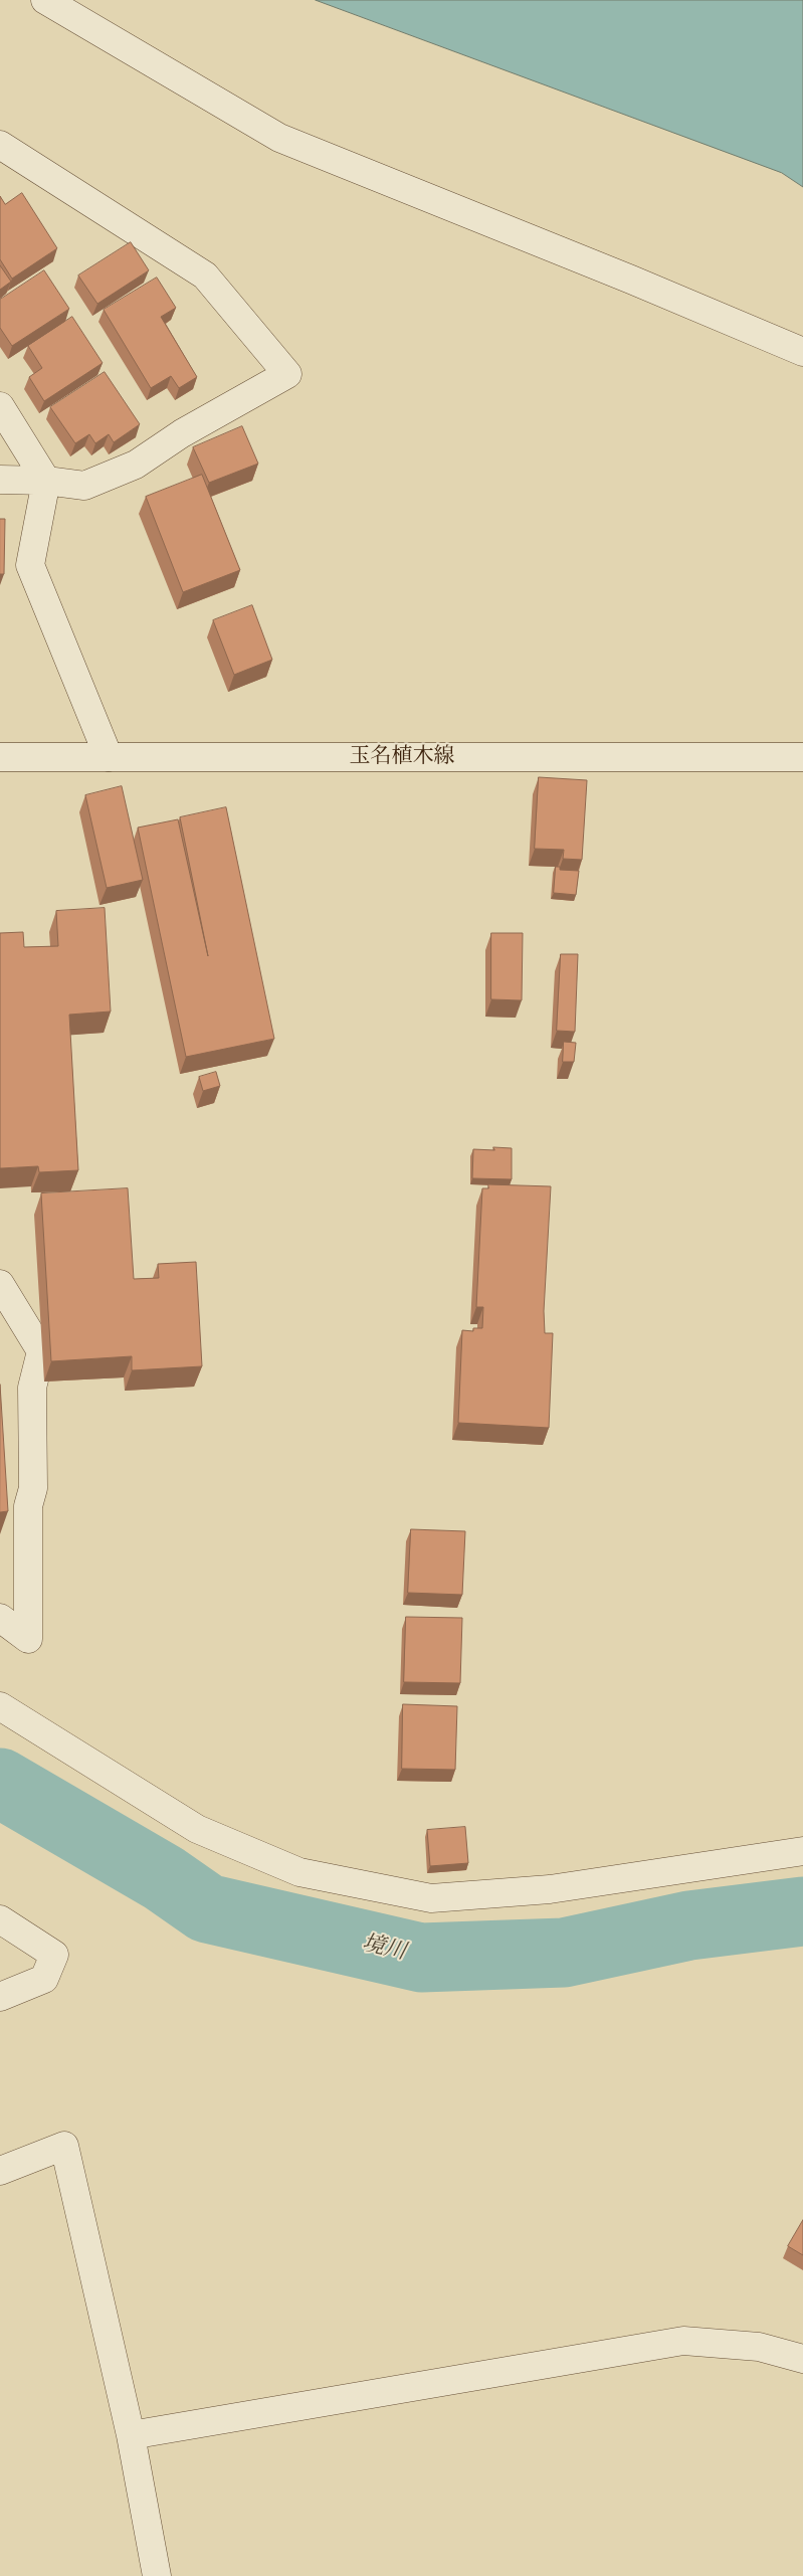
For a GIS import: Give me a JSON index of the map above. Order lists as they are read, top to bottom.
{
  "streets": {
    "street": ["玉名植木線"]
  },
  "water": ["境川"]
}
